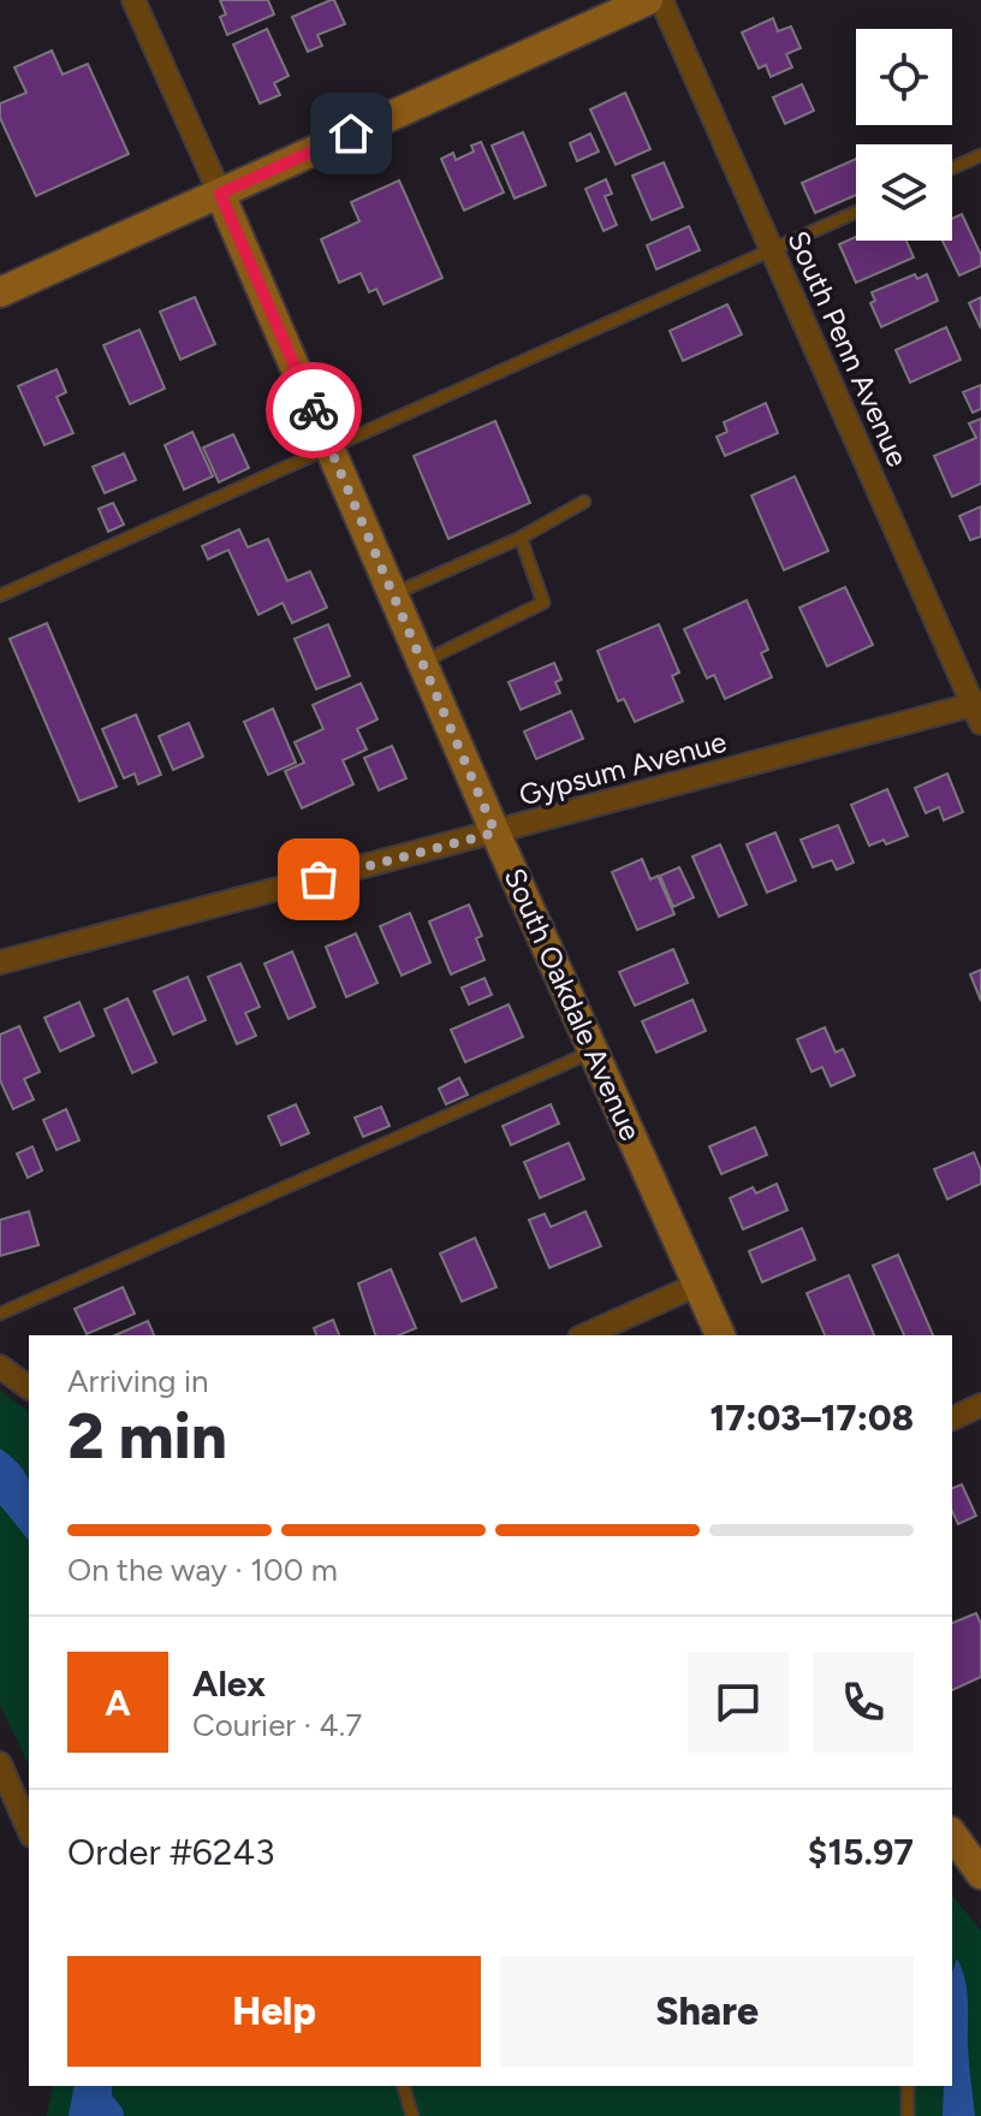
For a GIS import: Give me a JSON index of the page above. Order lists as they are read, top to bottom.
{
  "streets": {
    "street": ["South Penn Avenue", "Gypsum Avenue", "South Oakdale Avenue"]
  },
  "crossings": [
    ["South Penn Avenue", "Gypsum Avenue"],
    ["Gypsum Avenue", "South Oakdale Avenue"]
  ],
  "page": {
    "heading": ["2 min", "Arriving in", "17:03–17:08"],
    "panel": [
      "Alex",
      "Courier · 4.7",
      "Order #6243",
      "$15.97"
    ],
    "bar": "On the way · 100 m",
    "round": "A",
    "buttons": ["Help", "Share"]
  }
}
